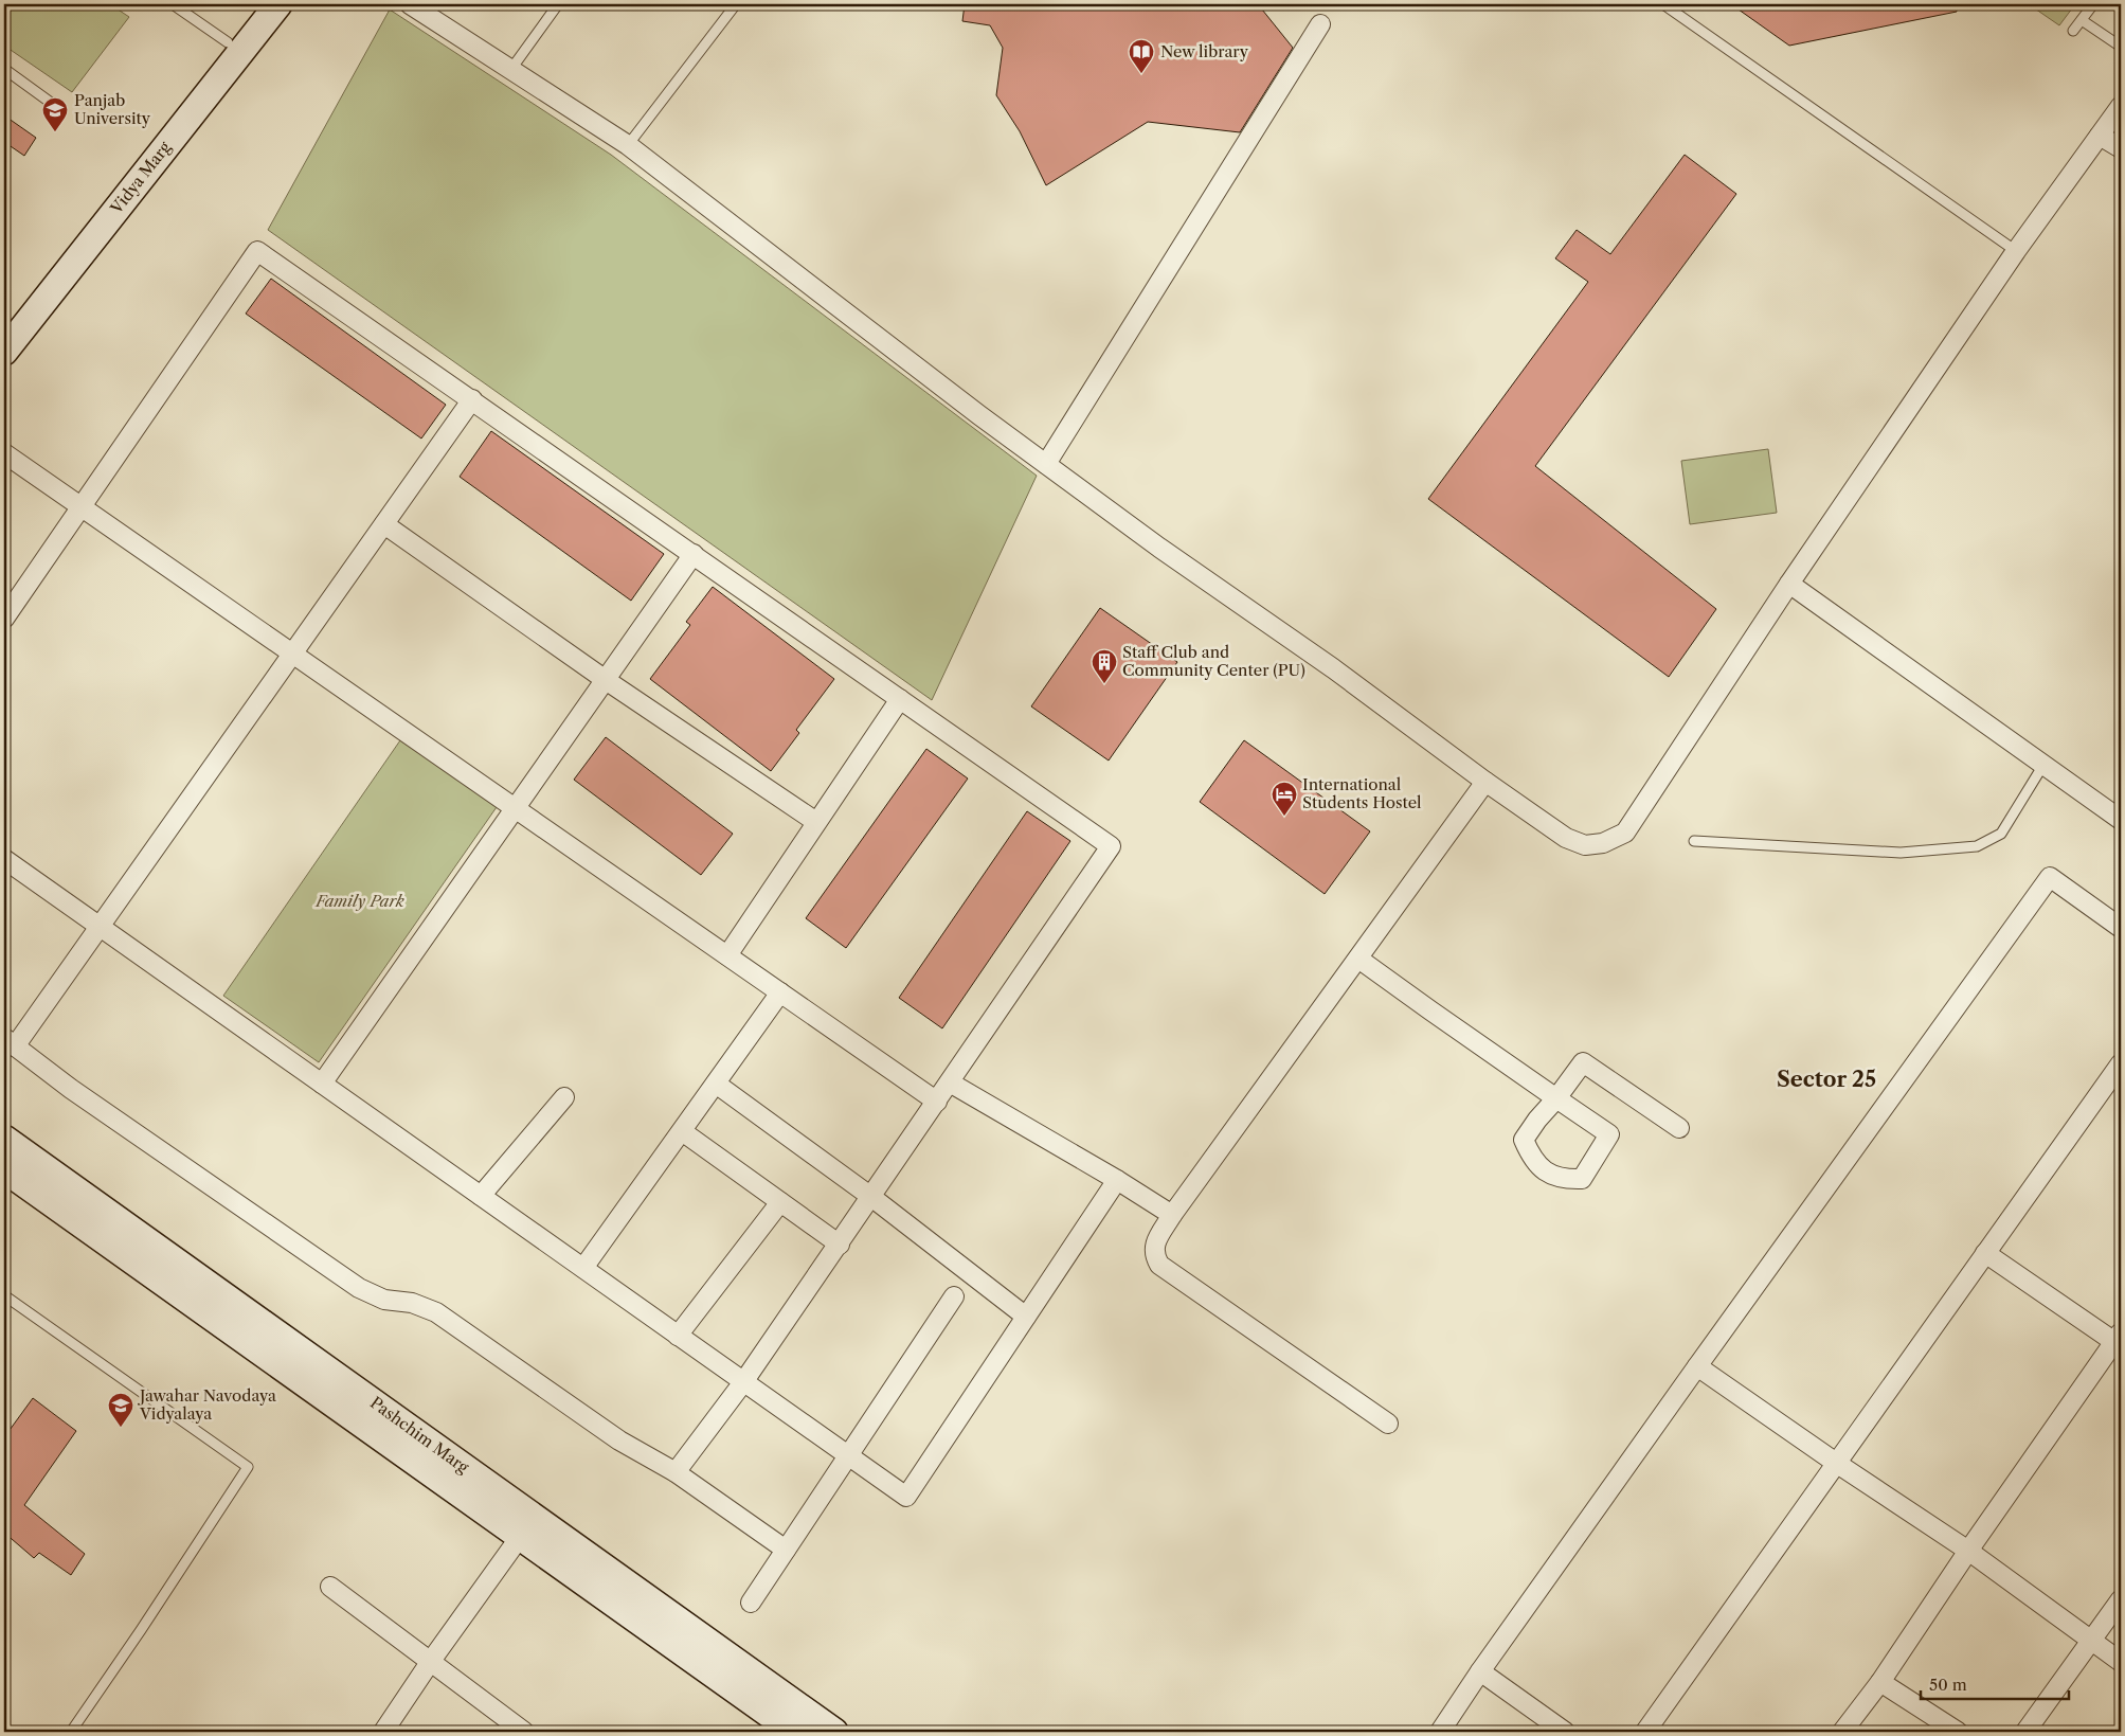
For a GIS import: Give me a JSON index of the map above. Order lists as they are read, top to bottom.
{
  "streets": {
    "main road": ["Vidya Marg", "Pashchim Marg"]
  },
  "districts": ["Sector 25"],
  "parks": ["Family Park"],
  "places": {
    "library": ["New library"],
    "school or university": ["Panjab University", "Jawahar Navodaya Vidyalaya"],
    "building": ["Staff Club and Community Center (PU)"],
    "hotel": ["International Students Hostel"]
  },
  "scale_bar": "50 m"
}
